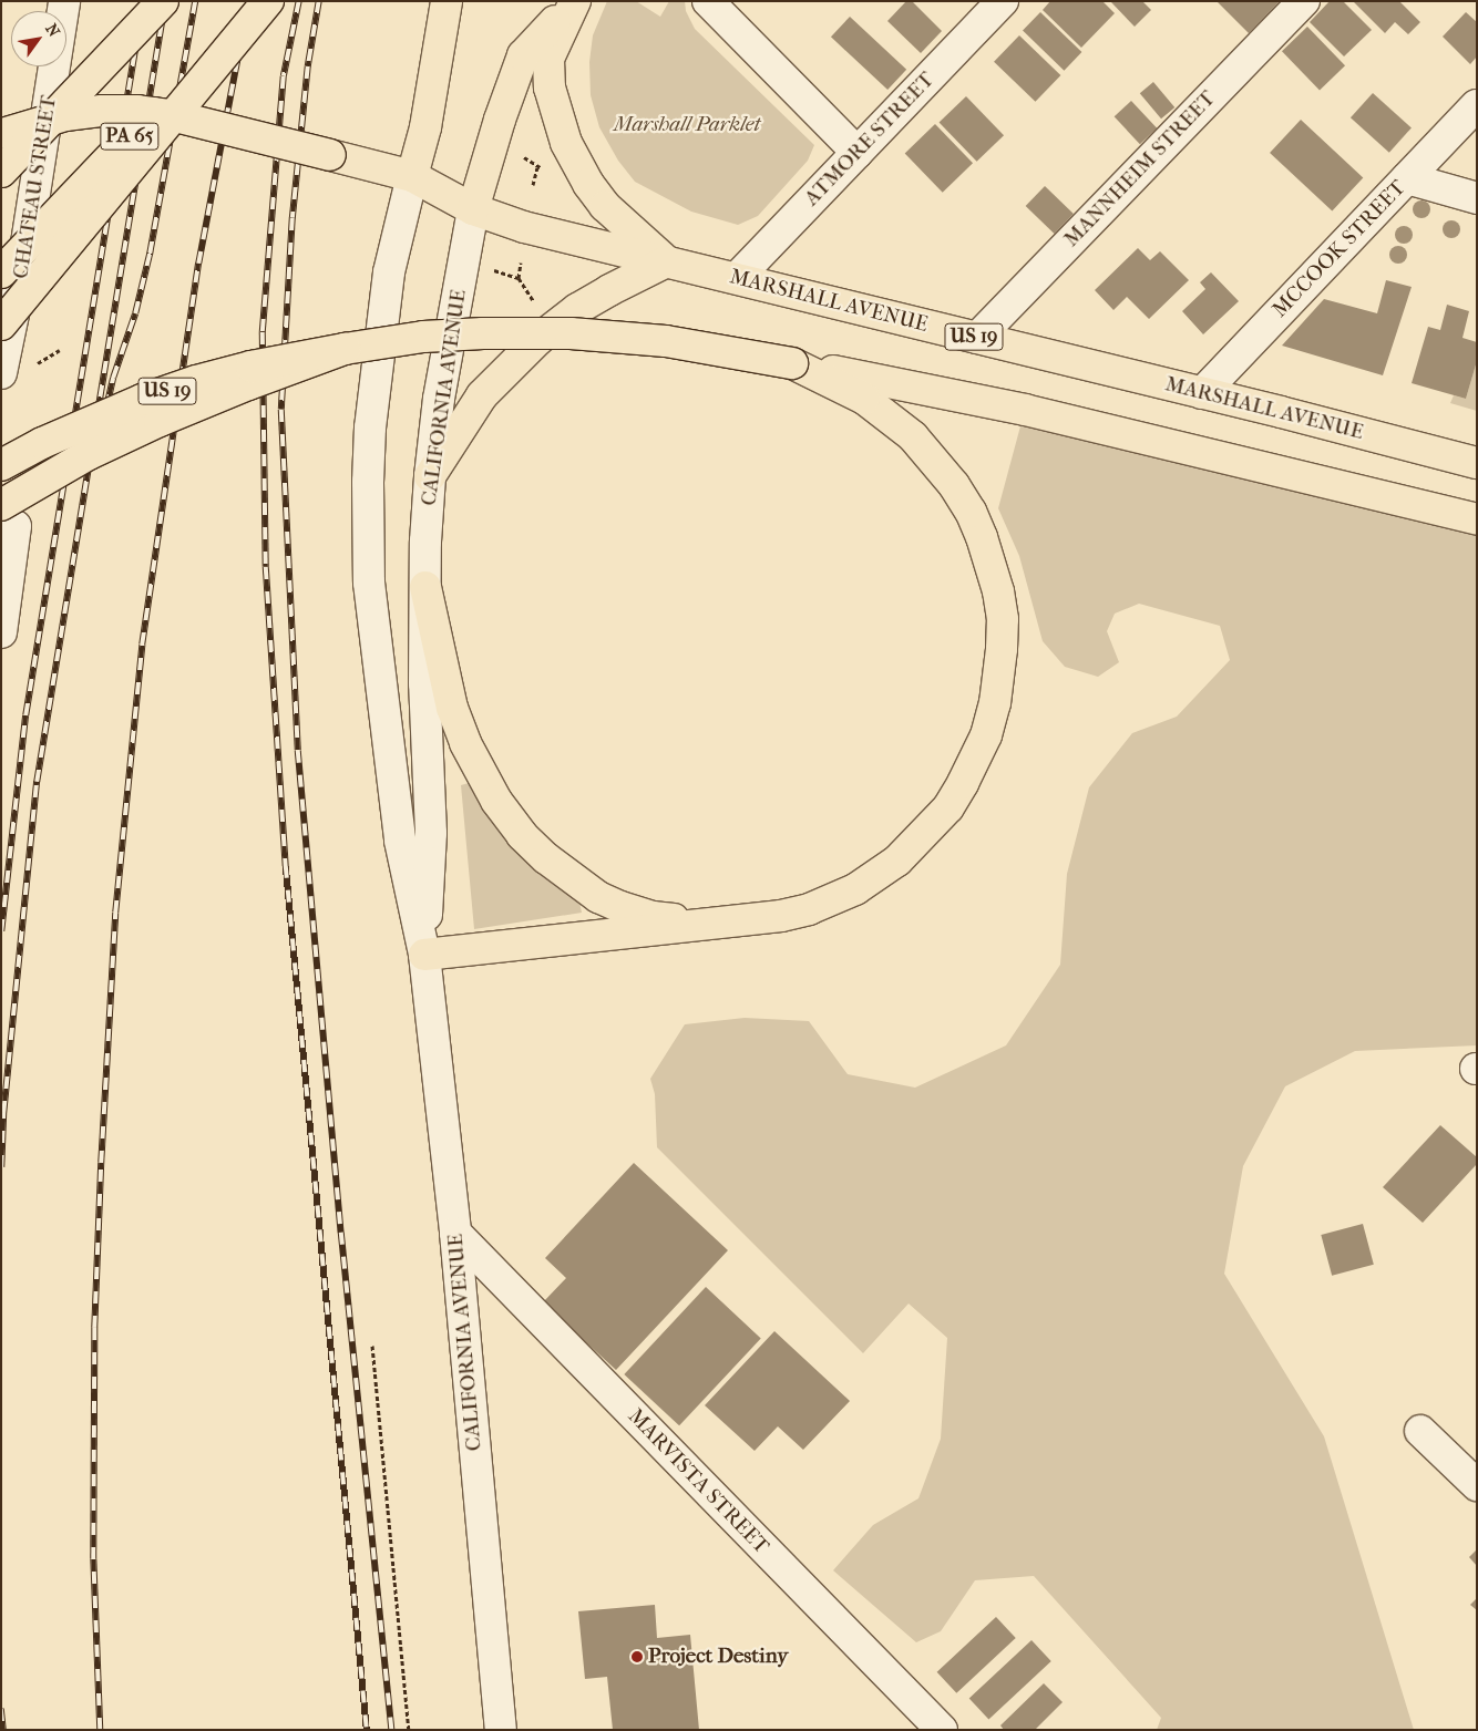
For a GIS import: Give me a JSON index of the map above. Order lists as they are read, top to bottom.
{
  "streets": {
    "main road": [
      "PA 65",
      "MARSHALL AVENUE",
      "US 19",
      "CALIFORNIA AVENUE"
    ],
    "street": [
      "ATMORE STREET",
      "MANNHEIM STREET",
      "CHATEAU STREET",
      "MCCOOK STREET",
      "MARVISTA STREET"
    ]
  },
  "crossings": [
    ["ATMORE STREET", "MARSHALL AVENUE"],
    ["MANNHEIM STREET", "MARSHALL AVENUE"],
    ["MCCOOK STREET", "MARSHALL AVENUE"],
    ["MARSHALL AVENUE", "US 19"],
    ["MARSHALL AVENUE", "CALIFORNIA AVENUE"],
    ["US 19", "CALIFORNIA AVENUE"],
    ["CALIFORNIA AVENUE", "MARVISTA STREET"]
  ],
  "parks": ["Marshall Parklet"],
  "places": ["Project Destiny"],
  "north": "top right"
}
